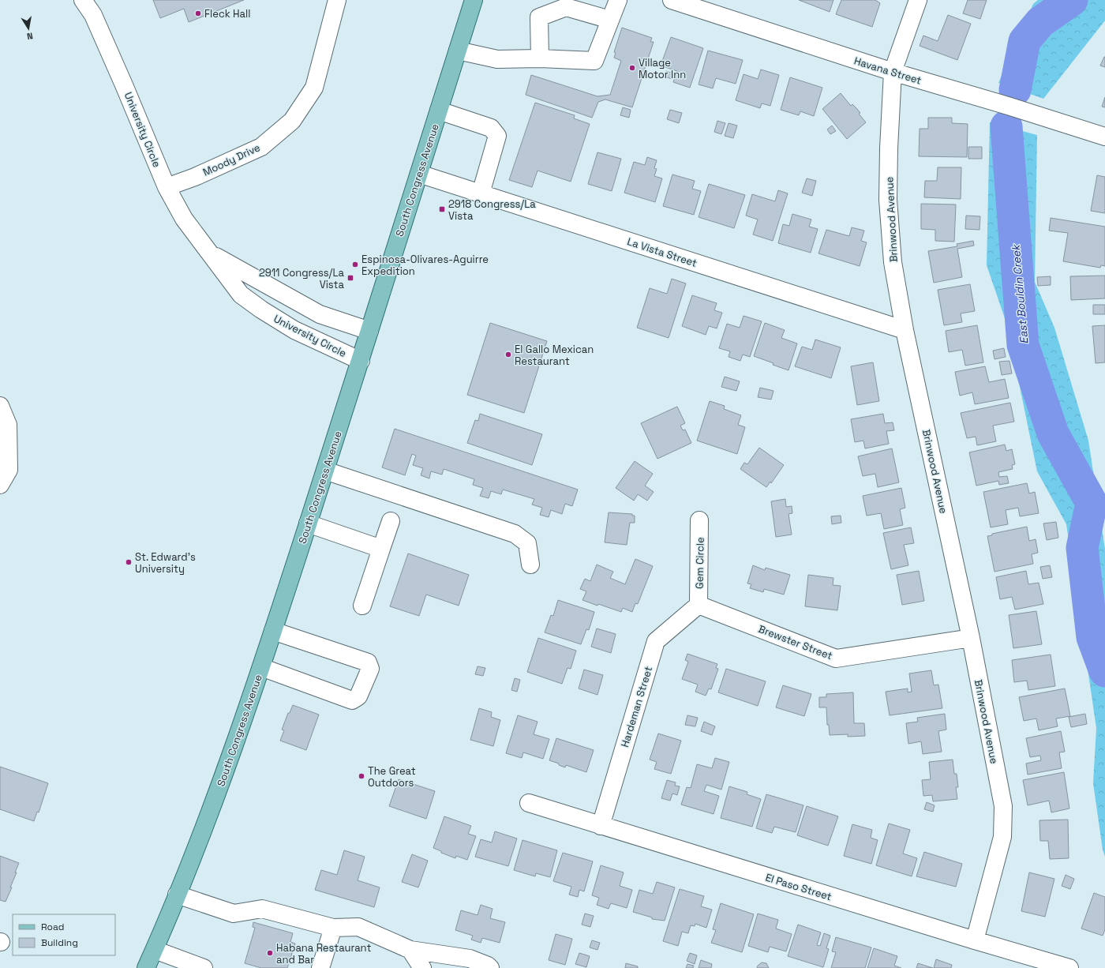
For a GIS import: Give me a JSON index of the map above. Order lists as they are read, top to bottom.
{
  "streets": {
    "main road": ["South Congress Avenue"],
    "street": [
      "Havana Street",
      "University Circle",
      "Moody Drive",
      "Brinwood Avenue",
      "La Vista Street",
      "Gem Circle",
      "Brewster Street",
      "Hardeman Street",
      "El Paso Street"
    ]
  },
  "crossings": [
    ["Havana Street", "Brinwood Avenue"],
    ["University Circle", "Moody Drive"],
    ["University Circle", "South Congress Avenue"],
    ["South Congress Avenue", "La Vista Street"],
    ["Brinwood Avenue", "La Vista Street"],
    ["Brinwood Avenue", "Brewster Street"],
    ["Brinwood Avenue", "El Paso Street"],
    ["Gem Circle", "Brewster Street"],
    ["Gem Circle", "Hardeman Street"],
    ["Brewster Street", "Hardeman Street"],
    ["Hardeman Street", "El Paso Street"]
  ],
  "water": ["East Bouldin Creek"],
  "places": {
    "other": [
      "Fleck Hall",
      "Village Motor Inn",
      "Espinosa-Olivares-Aguirre Expedition",
      "El Gallo Mexican Restaurant",
      "St. Edward's University",
      "The Great Outdoors",
      "Habana Restaurant and Bar"
    ],
    "transit": ["2918 Congress/La Vista", "2911 Congress/La Vista"]
  },
  "legend": ["Road", "Building"],
  "north": "bottom"
}
